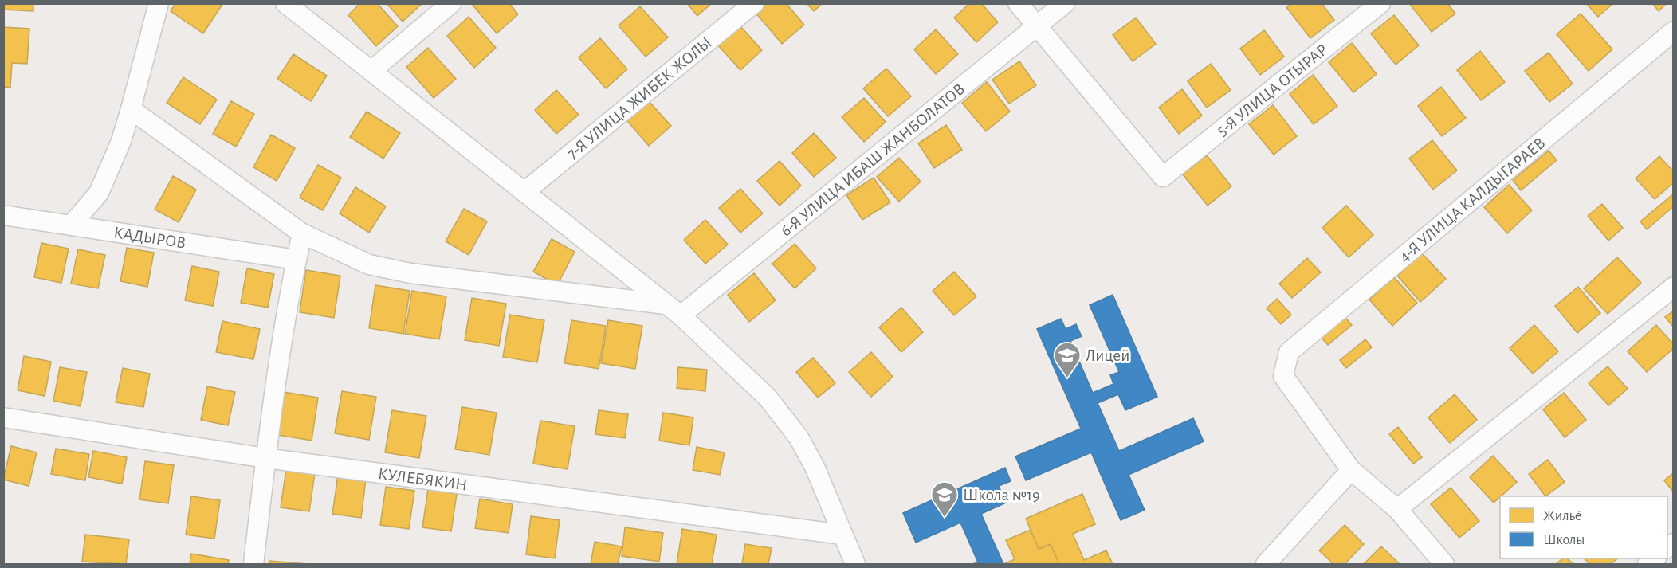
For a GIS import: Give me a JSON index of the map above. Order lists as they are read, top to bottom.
{
  "streets": {
    "street": [
      "5-Я УЛИЦА ОТЫРАР",
      "7-Я УЛИЦА ЖИБЕК ЖОЛЫ",
      "6-Я УЛИЦА ИБАШ ЖАНБОЛАТОВ",
      "4-Я УЛИЦА КАЛДЫГАРАЕВ",
      "КАДЫРОВ",
      "КУЛЕБЯКИН"
    ]
  },
  "crossings": [
    ["5-Я УЛИЦА ОТЫРАР", "6-Я УЛИЦА ИБАШ ЖАНБОЛАТОВ"]
  ],
  "places": {
    "school or university": ["Лицей", "Школа №19"]
  },
  "legend": ["Жильё", "Школы"]
}
